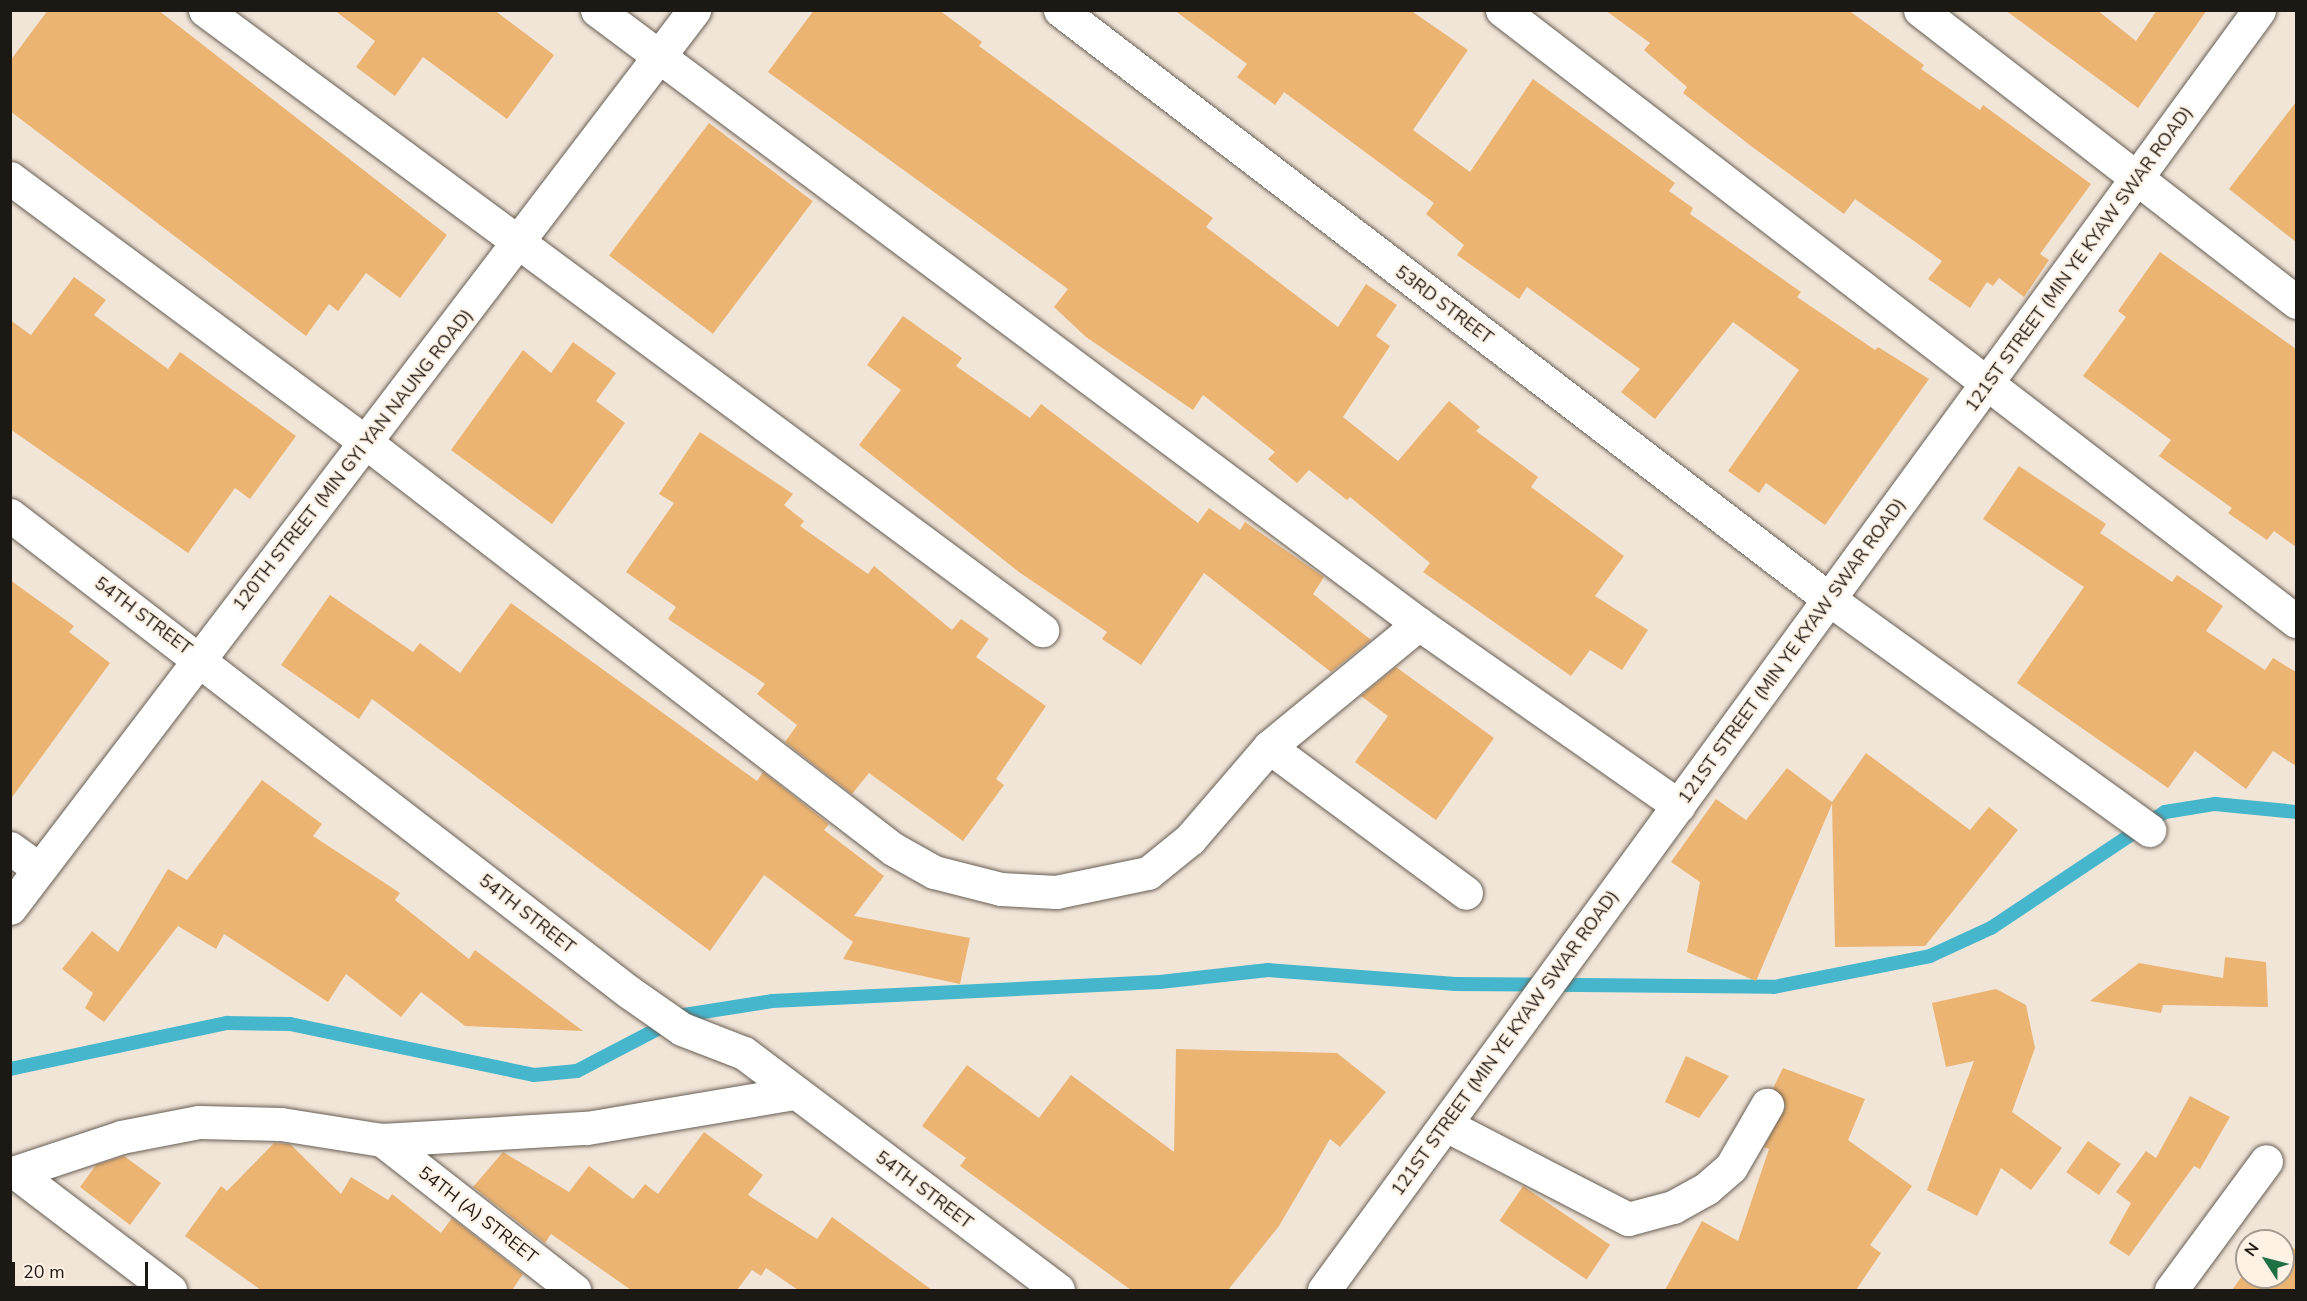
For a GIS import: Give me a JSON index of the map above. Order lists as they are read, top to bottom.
{
  "streets": {
    "street": [
      "121ST STREET (MIN YE KYAW SWAR ROAD)",
      "53RD STREET",
      "120TH STREET (MIN GYI YAN NAUNG ROAD)",
      "54TH STREET",
      "54TH (A) STREET"
    ]
  },
  "crossings": [
    ["121ST STREET (MIN YE KYAW SWAR ROAD)", "53RD STREET"],
    ["120TH STREET (MIN GYI YAN NAUNG ROAD)", "54TH STREET"]
  ],
  "scale_bar": "20 m",
  "north": "top left"
}
